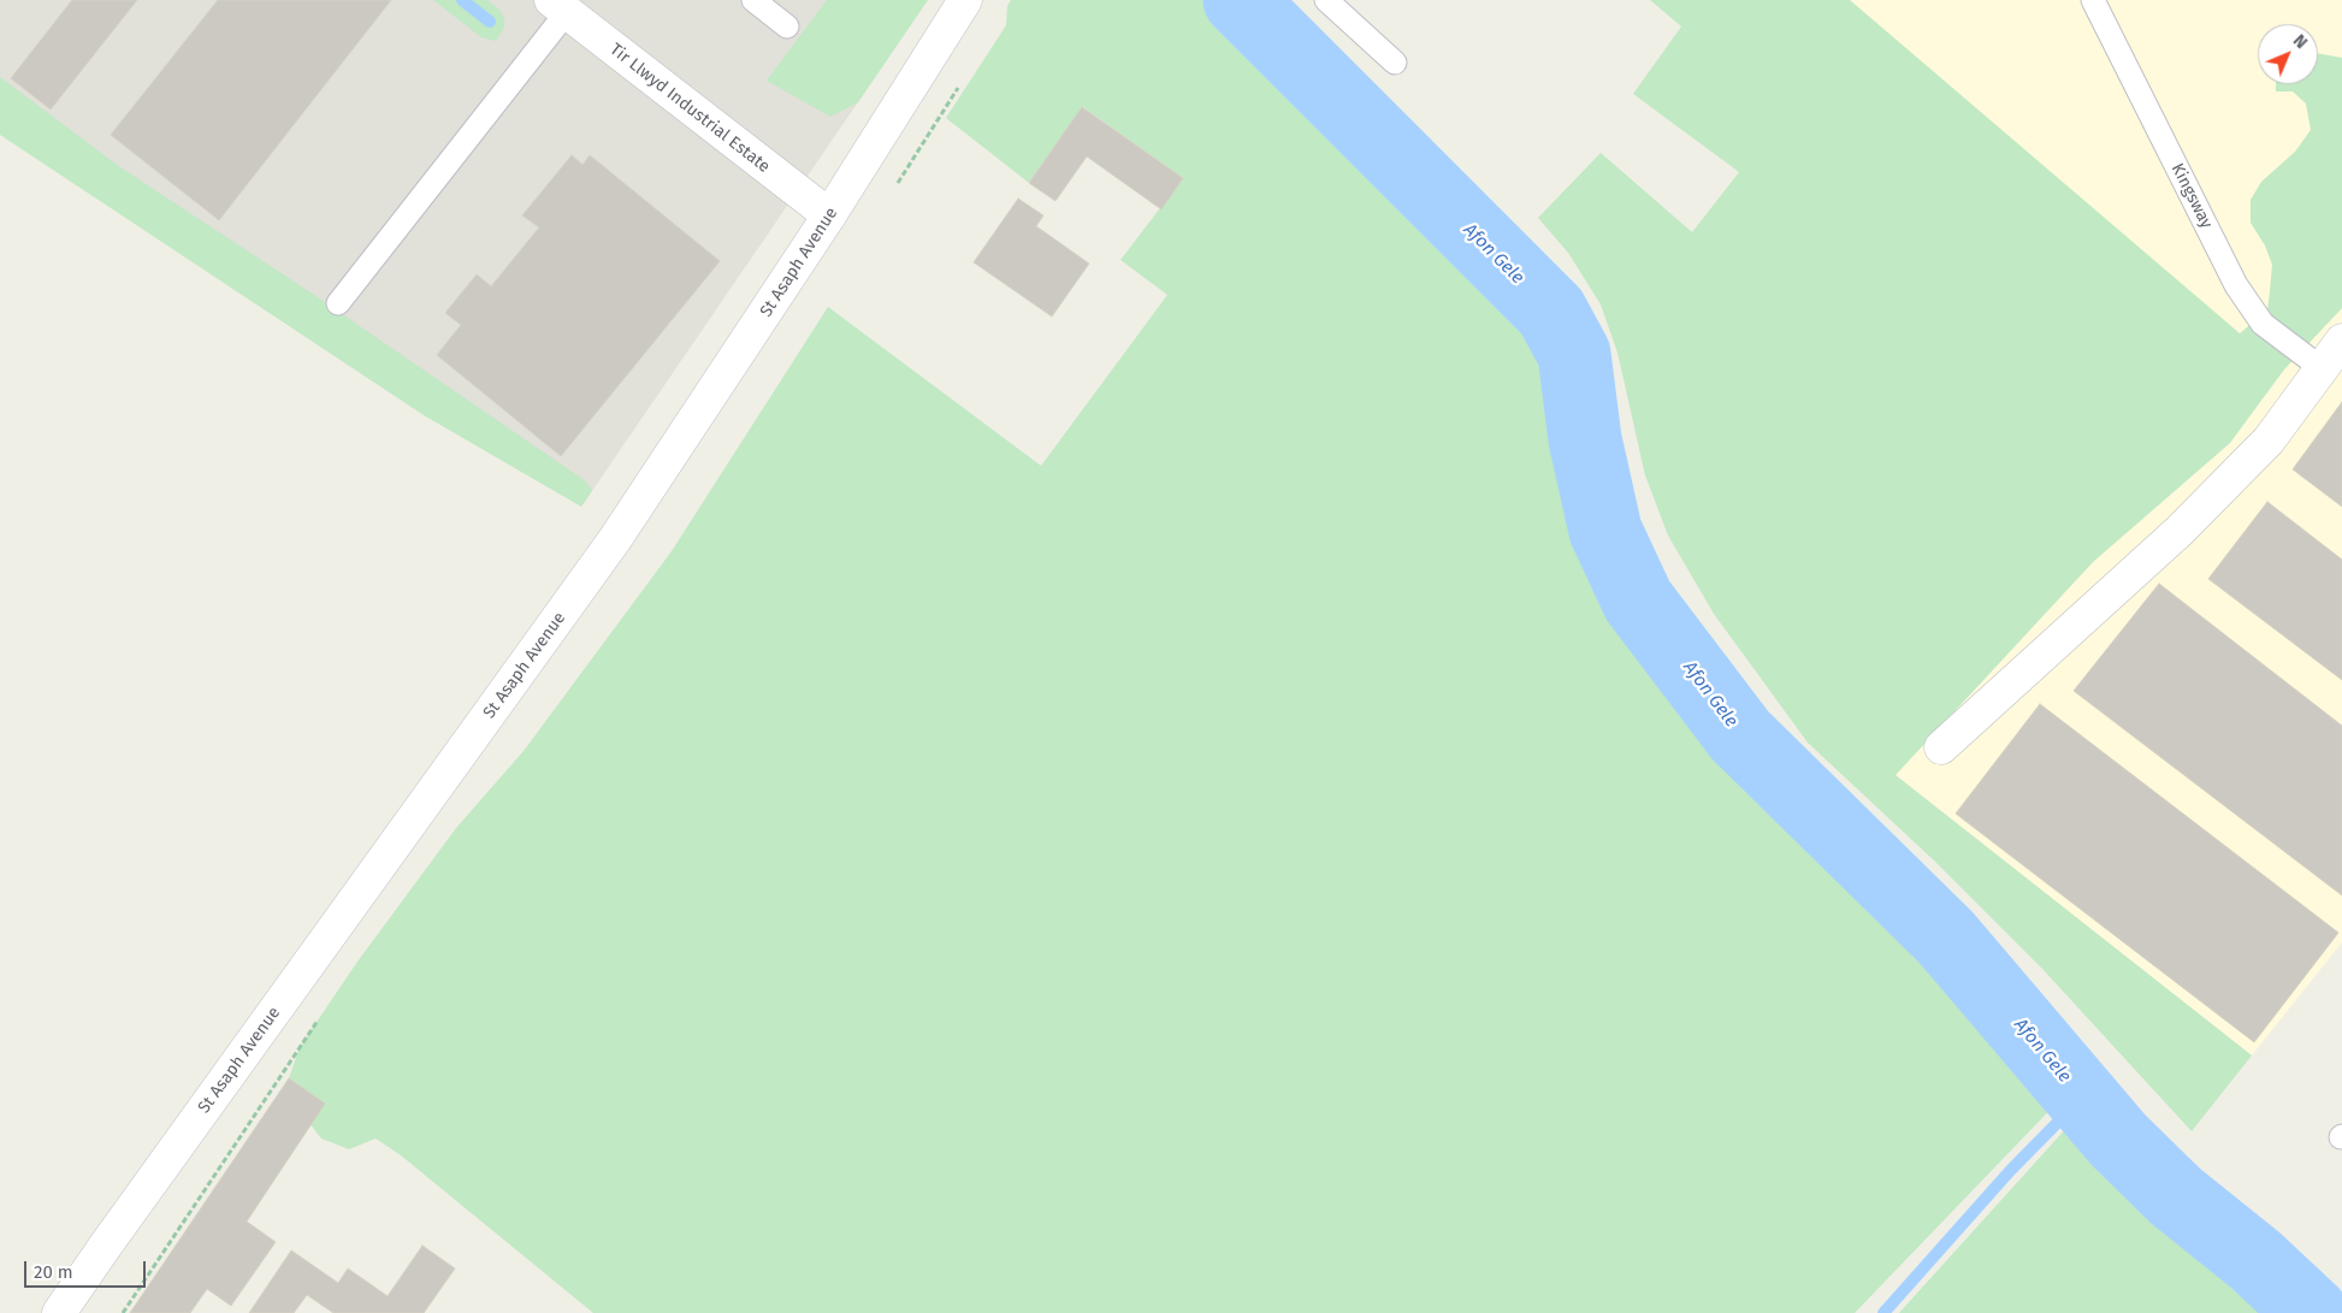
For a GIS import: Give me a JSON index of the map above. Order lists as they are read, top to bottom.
{
  "streets": {
    "street": ["Tir Llwyd Industrial Estate", "St Asaph Avenue"],
    "lane": ["Kingsway"]
  },
  "crossings": [
    ["Tir Llwyd Industrial Estate", "St Asaph Avenue"]
  ],
  "water": ["Afon Gele"],
  "scale_bar": "20 m",
  "north": "top right"
}
